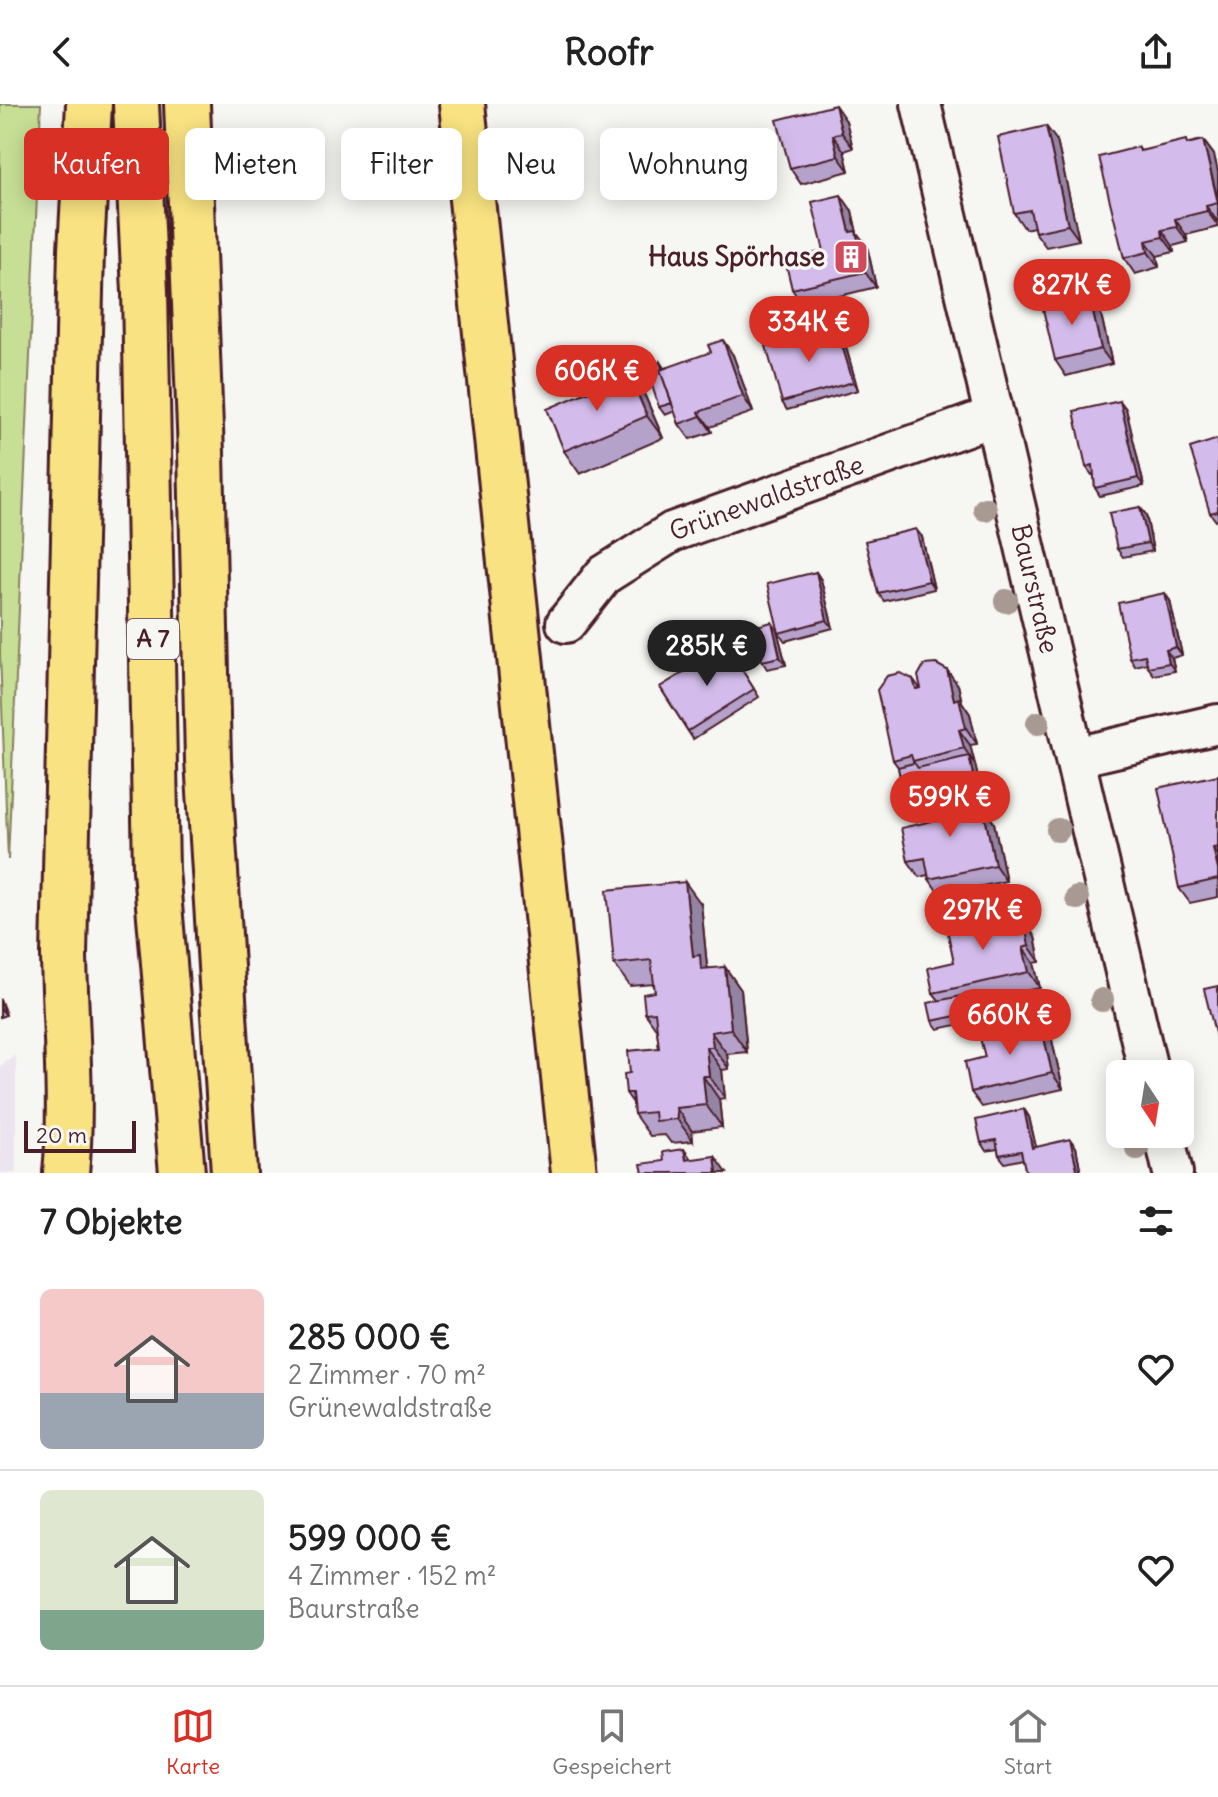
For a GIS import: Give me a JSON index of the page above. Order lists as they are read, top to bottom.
{
  "streets": {
    "main road": ["A 7"],
    "street": ["Grünewaldstraße", "Baurstraße"]
  },
  "crossings": [
    ["Grünewaldstraße", "Baurstraße"]
  ],
  "places": {
    "building": ["Haus Spörhase"]
  },
  "scale_bar": "20 m",
  "north": "bottom",
  "page": {
    "header": "Roofr",
    "chip": [
      "Kaufen",
      "Mieten",
      "Filter",
      "Neu",
      "Wohnung"
    ],
    "price": [
      "827K €",
      "334K €",
      "606K €",
      "285K €",
      "599K €",
      "297K €",
      "660K €"
    ],
    "scale": "20 m",
    "heading": "7 Objekte",
    "list": [
      {
        "name": "285 000 €",
        "note": "2 Zimmer · 70 m² · Grünewaldstraße"
      },
      {
        "name": "599 000 €",
        "note": "4 Zimmer · 152 m² · Baurstraße"
      }
    ],
    "tabs": ["Karte", "Gespeichert", "Start"]
  }
}
